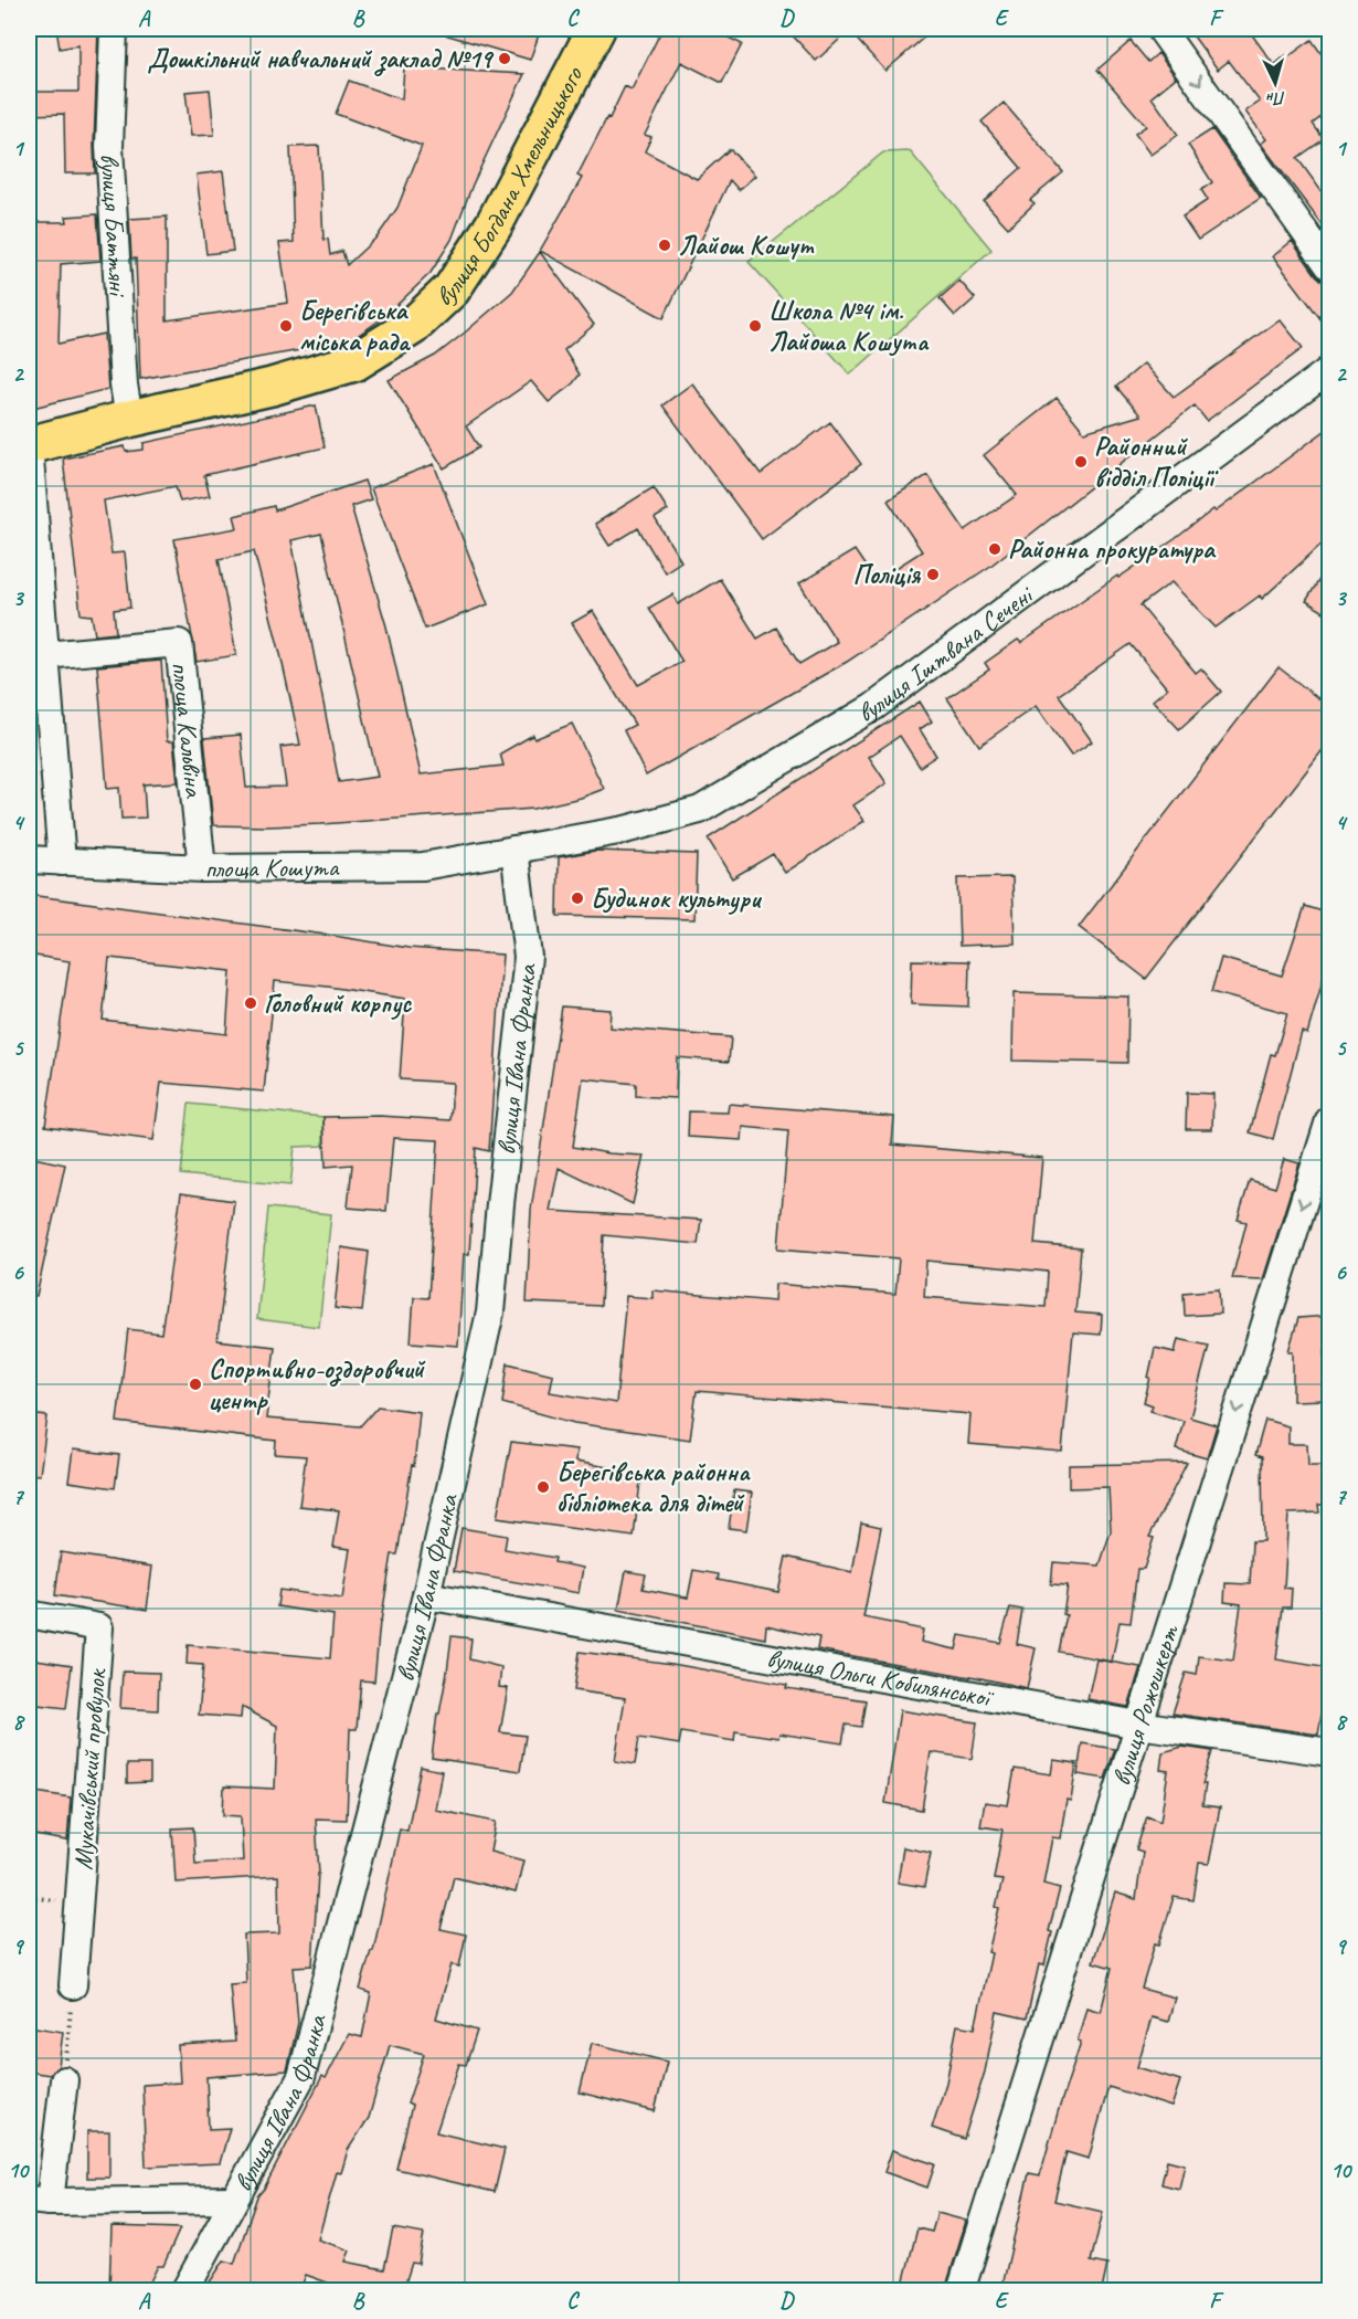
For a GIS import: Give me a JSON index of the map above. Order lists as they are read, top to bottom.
{
  "streets": {
    "highway": ["вулиця Богдана Хмельницького"],
    "street": [
      "вулиця Баттяні",
      "вулиця Іштвана Сечені",
      "площа Кальвіна",
      "площа Кошута",
      "вулиця Івана Франка",
      "вулиця Ольги Кобилянської",
      "вулиця Рожошкерт",
      "Мукачівський провулок"
    ]
  },
  "crossings": [
    ["вулиця Богдана Хмельницького", "вулиця Баттяні"],
    ["вулиця Іштвана Сечені", "площа Кошута"],
    ["вулиця Іштвана Сечені", "вулиця Івана Франка"],
    ["площа Кальвіна", "площа Кошута"],
    ["площа Кошута", "вулиця Івана Франка"],
    ["вулиця Івана Франка", "вулиця Ольги Кобилянської"],
    ["вулиця Ольги Кобилянської", "вулиця Рожошкерт"]
  ],
  "one_way": ["вулиця Рожошкерт"],
  "places": [
    "Дошкільний навчальний заклад №19",
    "Лайош Кошут",
    "Берегівська міська рада",
    "Школа №4 ім. Лайоша Кошута",
    "Районний відділ Поліції",
    "Районна прокуратура",
    "Поліція",
    "Будинок культури",
    "Головний корпус",
    "Спортивно-оздоровчий центр",
    "Берегівська районна бібліотека для дітей"
  ],
  "north": "bottom",
  "grid": {
    "columns": [
      "A",
      "B",
      "C",
      "D",
      "E",
      "F"
    ],
    "rows": [
      "1",
      "2",
      "3",
      "4",
      "5",
      "6",
      "7",
      "8",
      "9",
      "10"
    ]
  }
}
